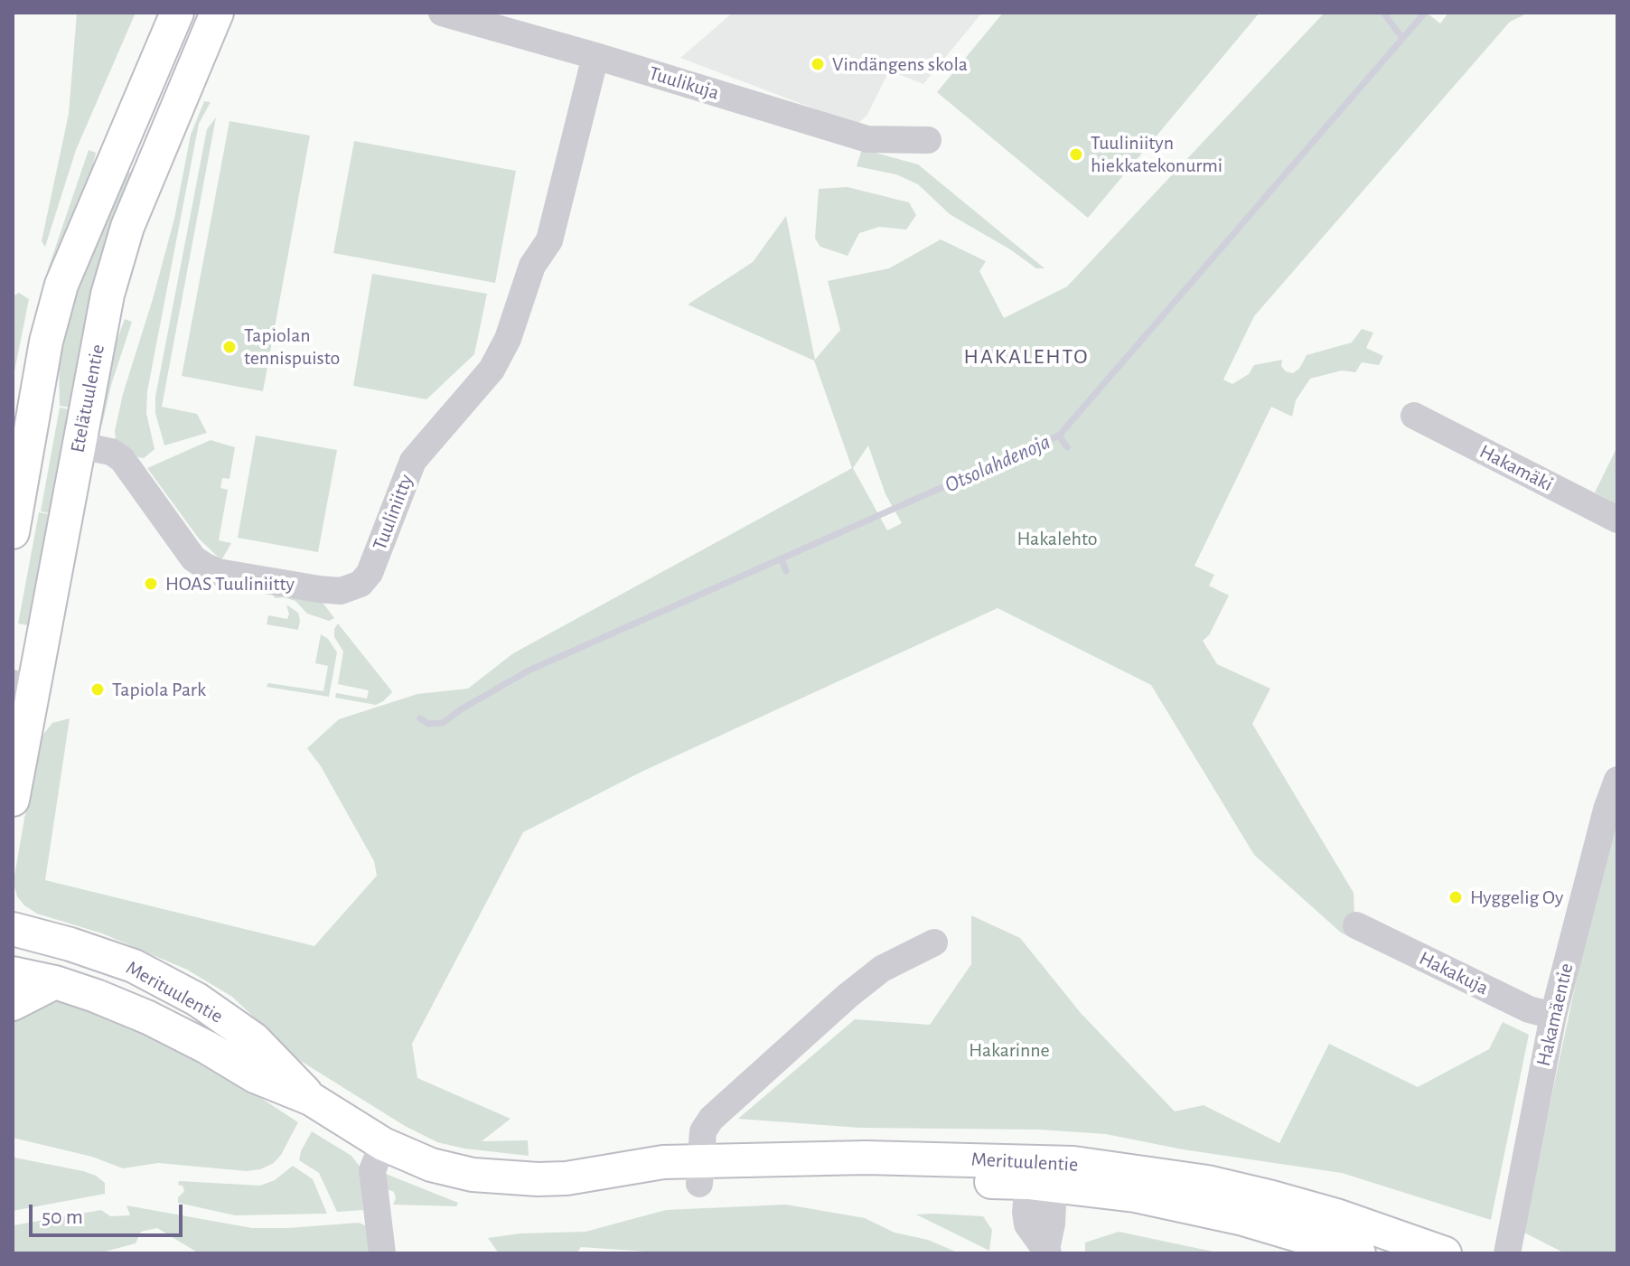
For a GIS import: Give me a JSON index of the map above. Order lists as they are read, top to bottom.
{
  "streets": {
    "main road": ["Etelätuulentie", "Merituulentie"],
    "street": [
      "Tuulikuja",
      "Hakamäki",
      "Tuuliniitty",
      "Hakakuja",
      "Hakamäentie"
    ]
  },
  "crossings": [
    ["Tuulikuja", "Tuuliniitty"],
    ["Etelätuulentie", "Tuuliniitty"],
    ["Hakakuja", "Hakamäentie"]
  ],
  "districts": ["HAKALEHTO"],
  "water": ["Otsolahdenoja"],
  "parks": ["Hakalehto", "Hakarinne"],
  "places": [
    "Vindängens skola",
    "Tuuliniityn hiekkatekonurmi",
    "Tapiolan tennispuisto",
    "HOAS Tuuliniitty",
    "Tapiola Park",
    "Hyggelig Oy"
  ],
  "scale_bar": "50 m"
}
